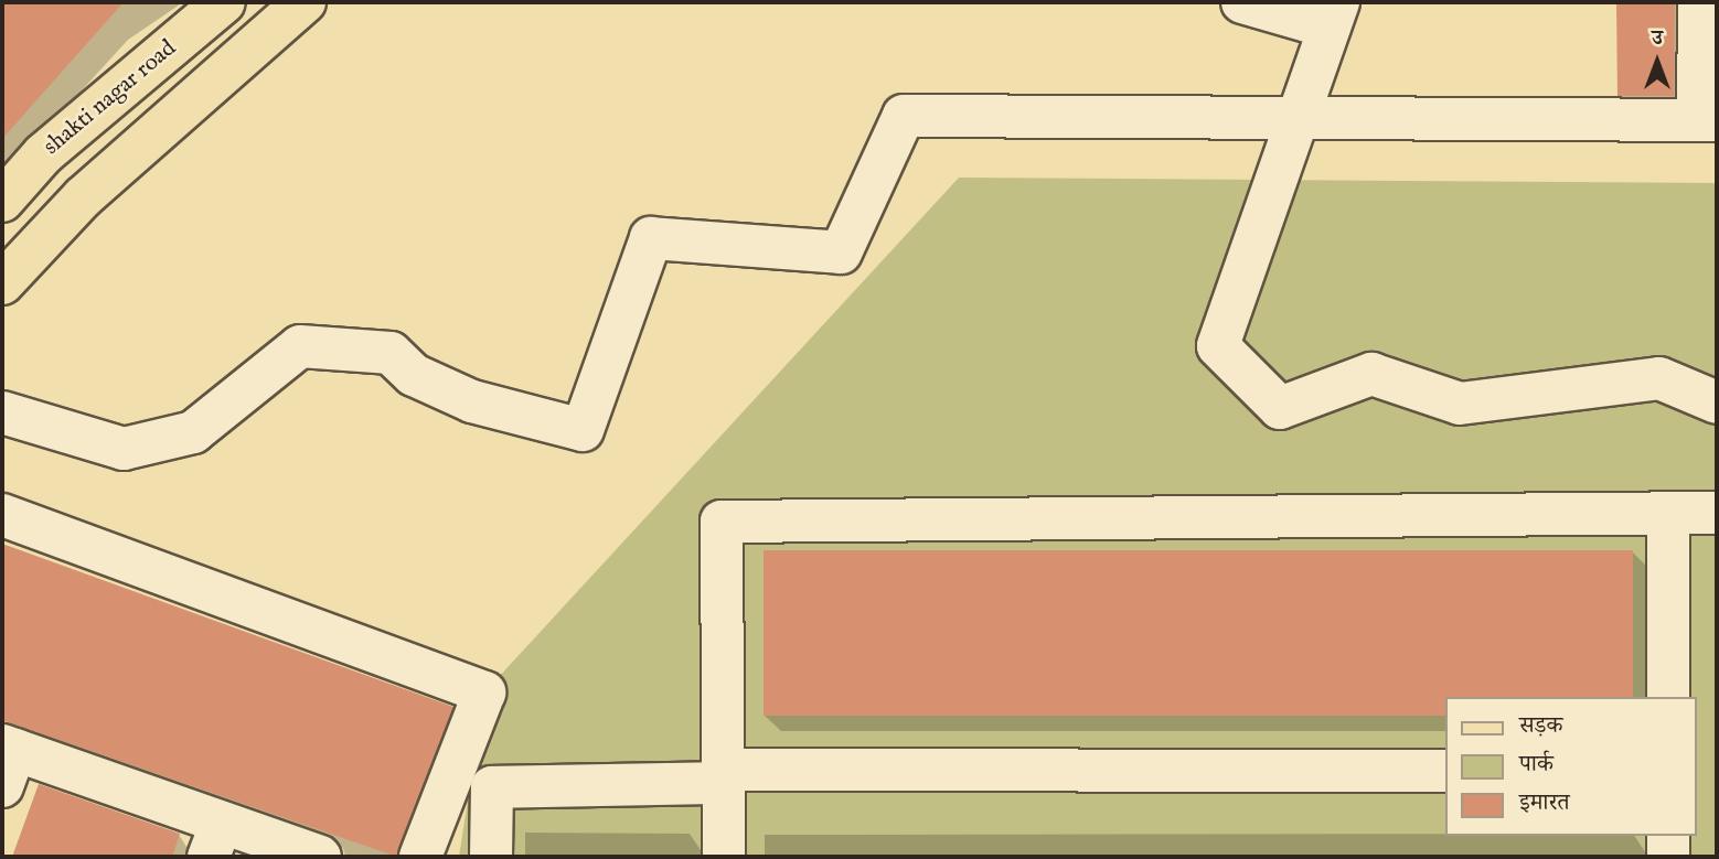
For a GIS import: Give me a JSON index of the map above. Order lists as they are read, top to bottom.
{
  "streets": {
    "main road": ["shakti nagar road"]
  },
  "legend": ["सड़क", "पार्क", "इमारत"],
  "north": "top"
}
